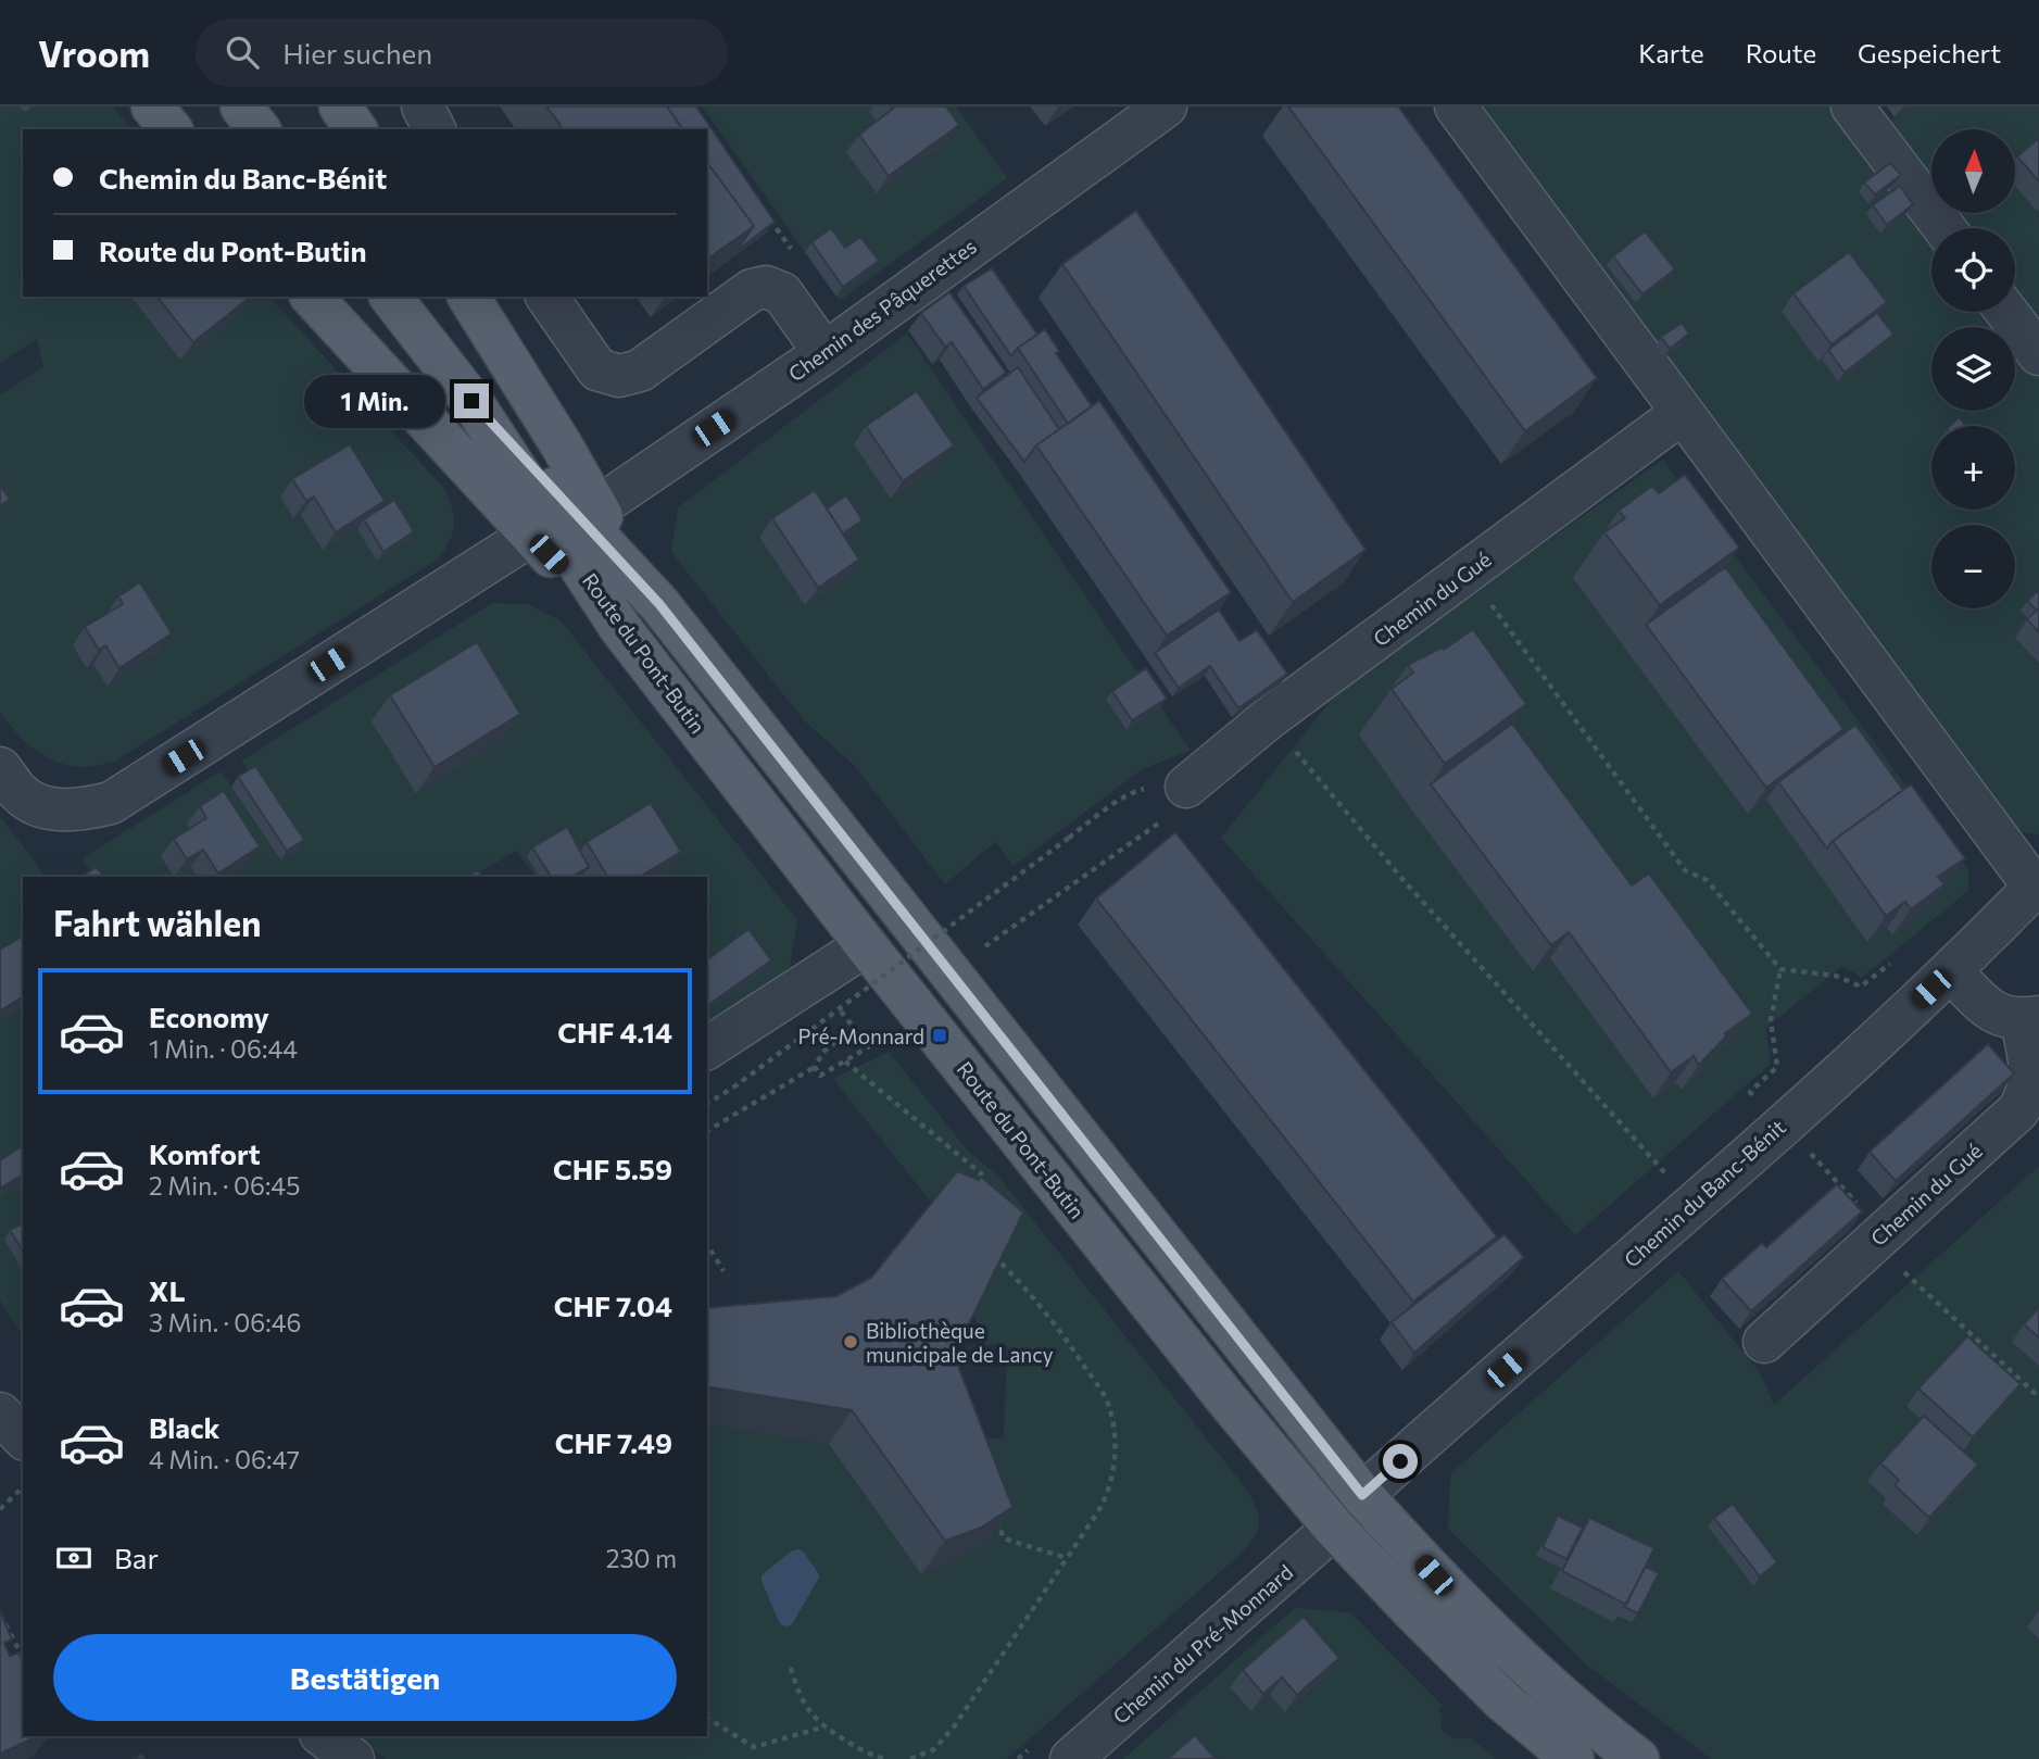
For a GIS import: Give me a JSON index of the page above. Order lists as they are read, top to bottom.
{
  "streets": {
    "main road": ["Route du Pont-Butin"],
    "street": [
      "Chemin des Pâquerettes",
      "Chemin du Gué",
      "Chemin du Banc-Bénit",
      "Chemin du Pré-Monnard"
    ]
  },
  "crossings": [
    ["Chemin du Gué", "Chemin du Banc-Bénit"],
    ["Route du Pont-Butin", "Chemin du Banc-Bénit"],
    ["Route du Pont-Butin", "Chemin du Pré-Monnard"]
  ],
  "places": {
    "transit": ["Pré-Monnard"],
    "other": ["Bibliothèque municipale de Lancy"]
  },
  "north": "top",
  "page": {
    "header": "Vroom",
    "search": "Hier suchen",
    "nav": ["Karte", "Route", "Gespeichert"],
    "map_buttons": ["+", "−"],
    "banner": ["Chemin du Banc-Bénit", "Route du Pont-Butin"],
    "bubble": "1 Min.",
    "heading": "Fahrt wählen",
    "list": [
      {
        "name": "Economy",
        "note": "1 Min. · 06:44",
        "value": "CHF 4.14"
      },
      {
        "name": "Komfort",
        "note": "2 Min. · 06:45",
        "value": "CHF 5.59"
      },
      {
        "name": "XL",
        "note": "3 Min. · 06:46",
        "value": "CHF 7.04"
      },
      {
        "name": "Black",
        "note": "4 Min. · 06:47",
        "value": "CHF 7.49"
      }
    ],
    "pay": ["Bar", "230 m"],
    "buttons": "Bestätigen"
  }
}
